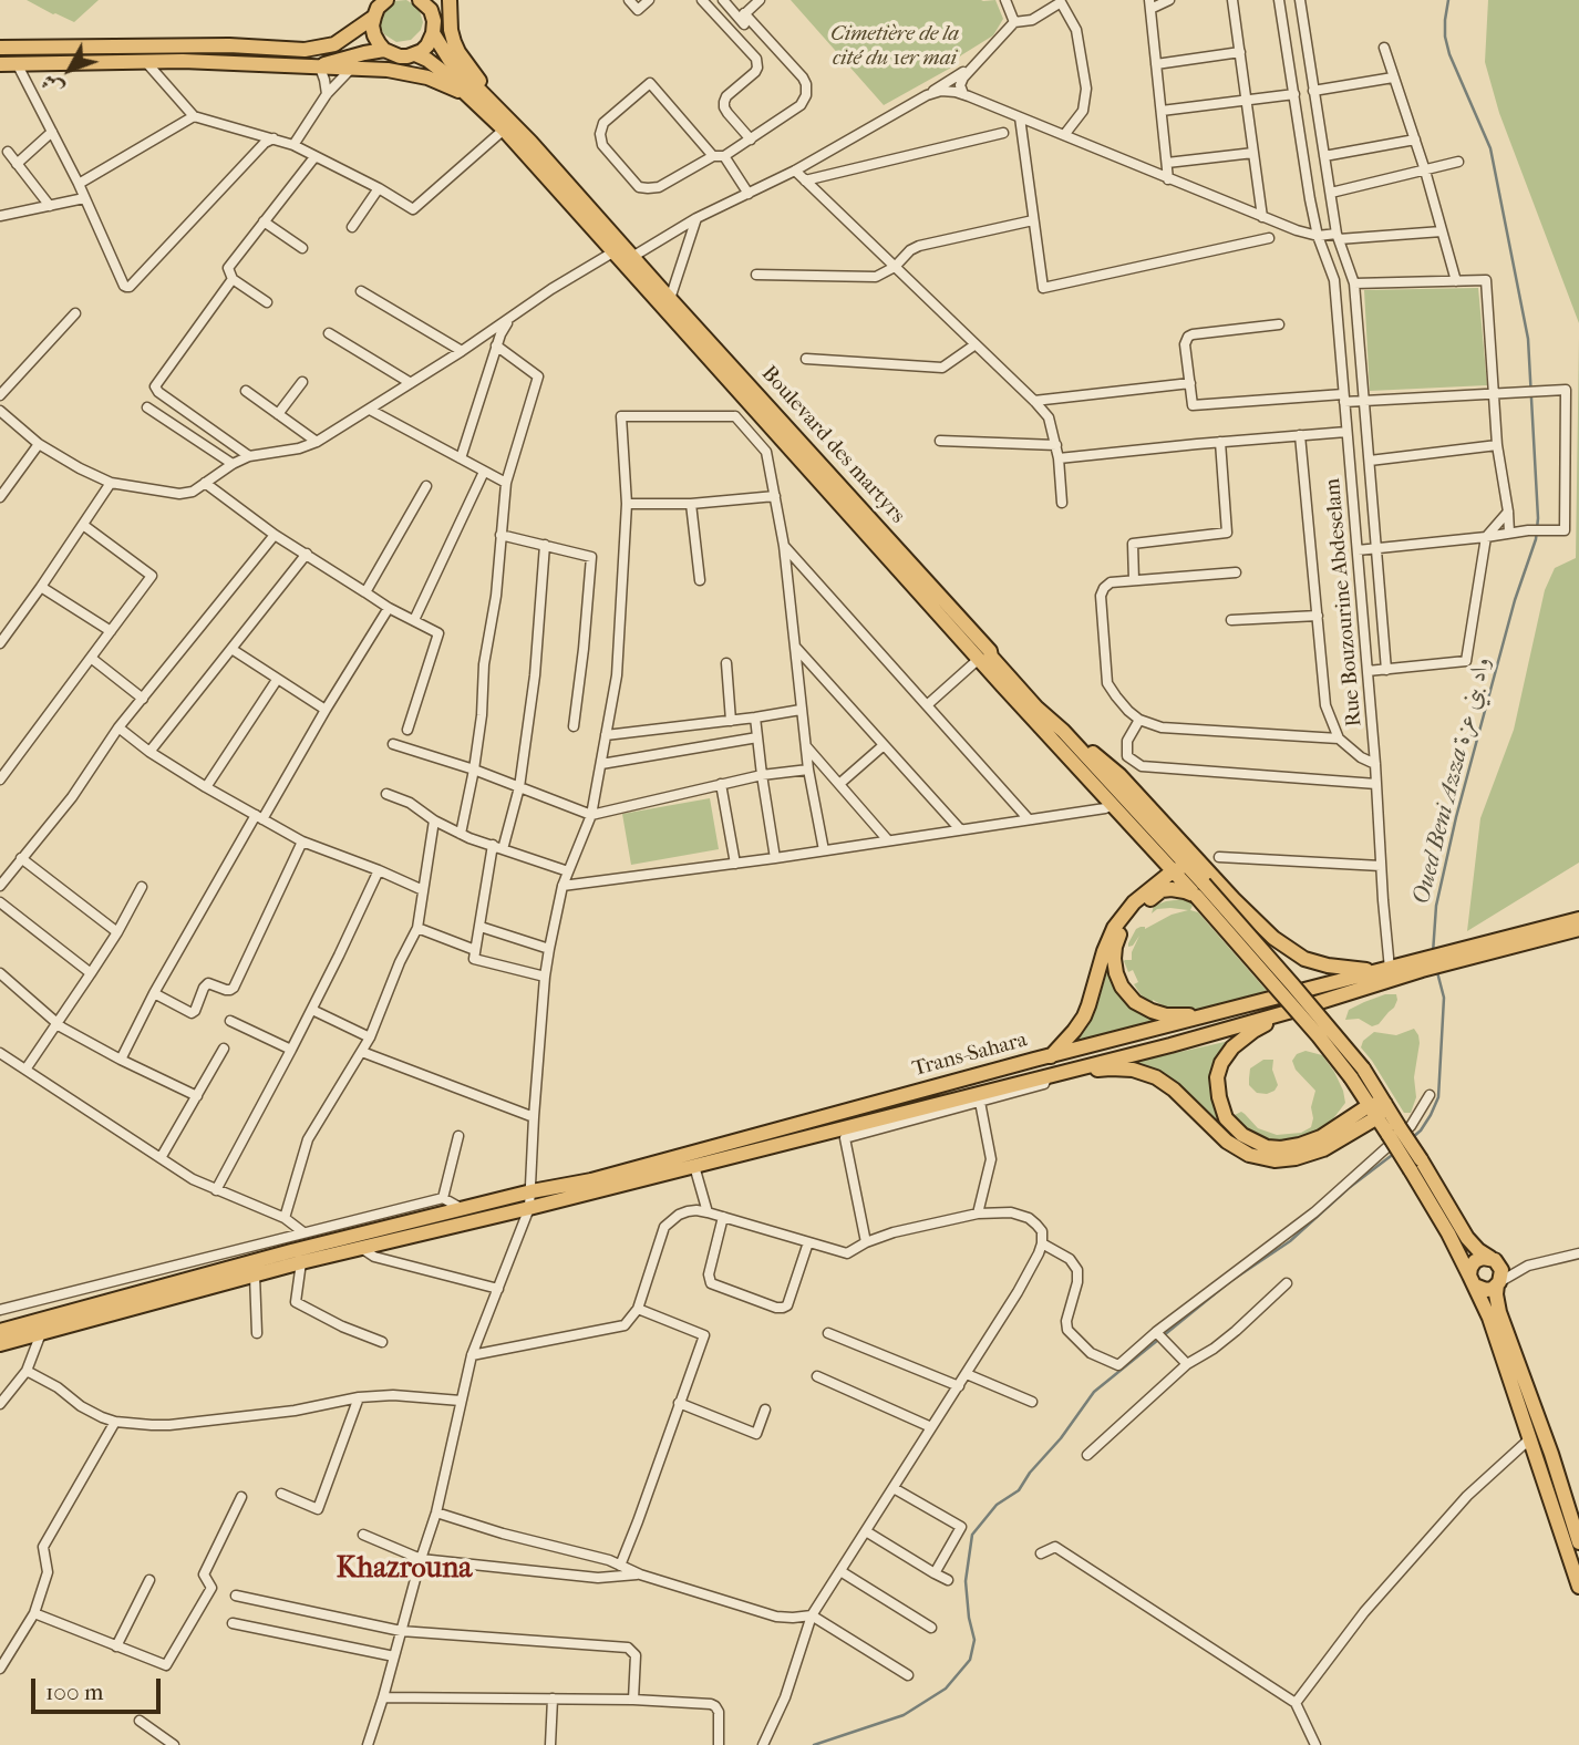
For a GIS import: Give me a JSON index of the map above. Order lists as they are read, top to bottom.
{
  "streets": {
    "highway": ["Boulevard des martyrs", "Trans-Sahara"],
    "street": ["Rue Bouzourine Abdeselam"]
  },
  "crossings": [
    ["Rue Bouzourine Abdeselam", "Trans-Sahara"]
  ],
  "districts": ["Khazrouna"],
  "water": ["Oued Beni Azza واد بني عزة"],
  "parks": ["Cimetière de la cité du 1er mai"],
  "scale_bar": "100 m",
  "north": "bottom left"
}
